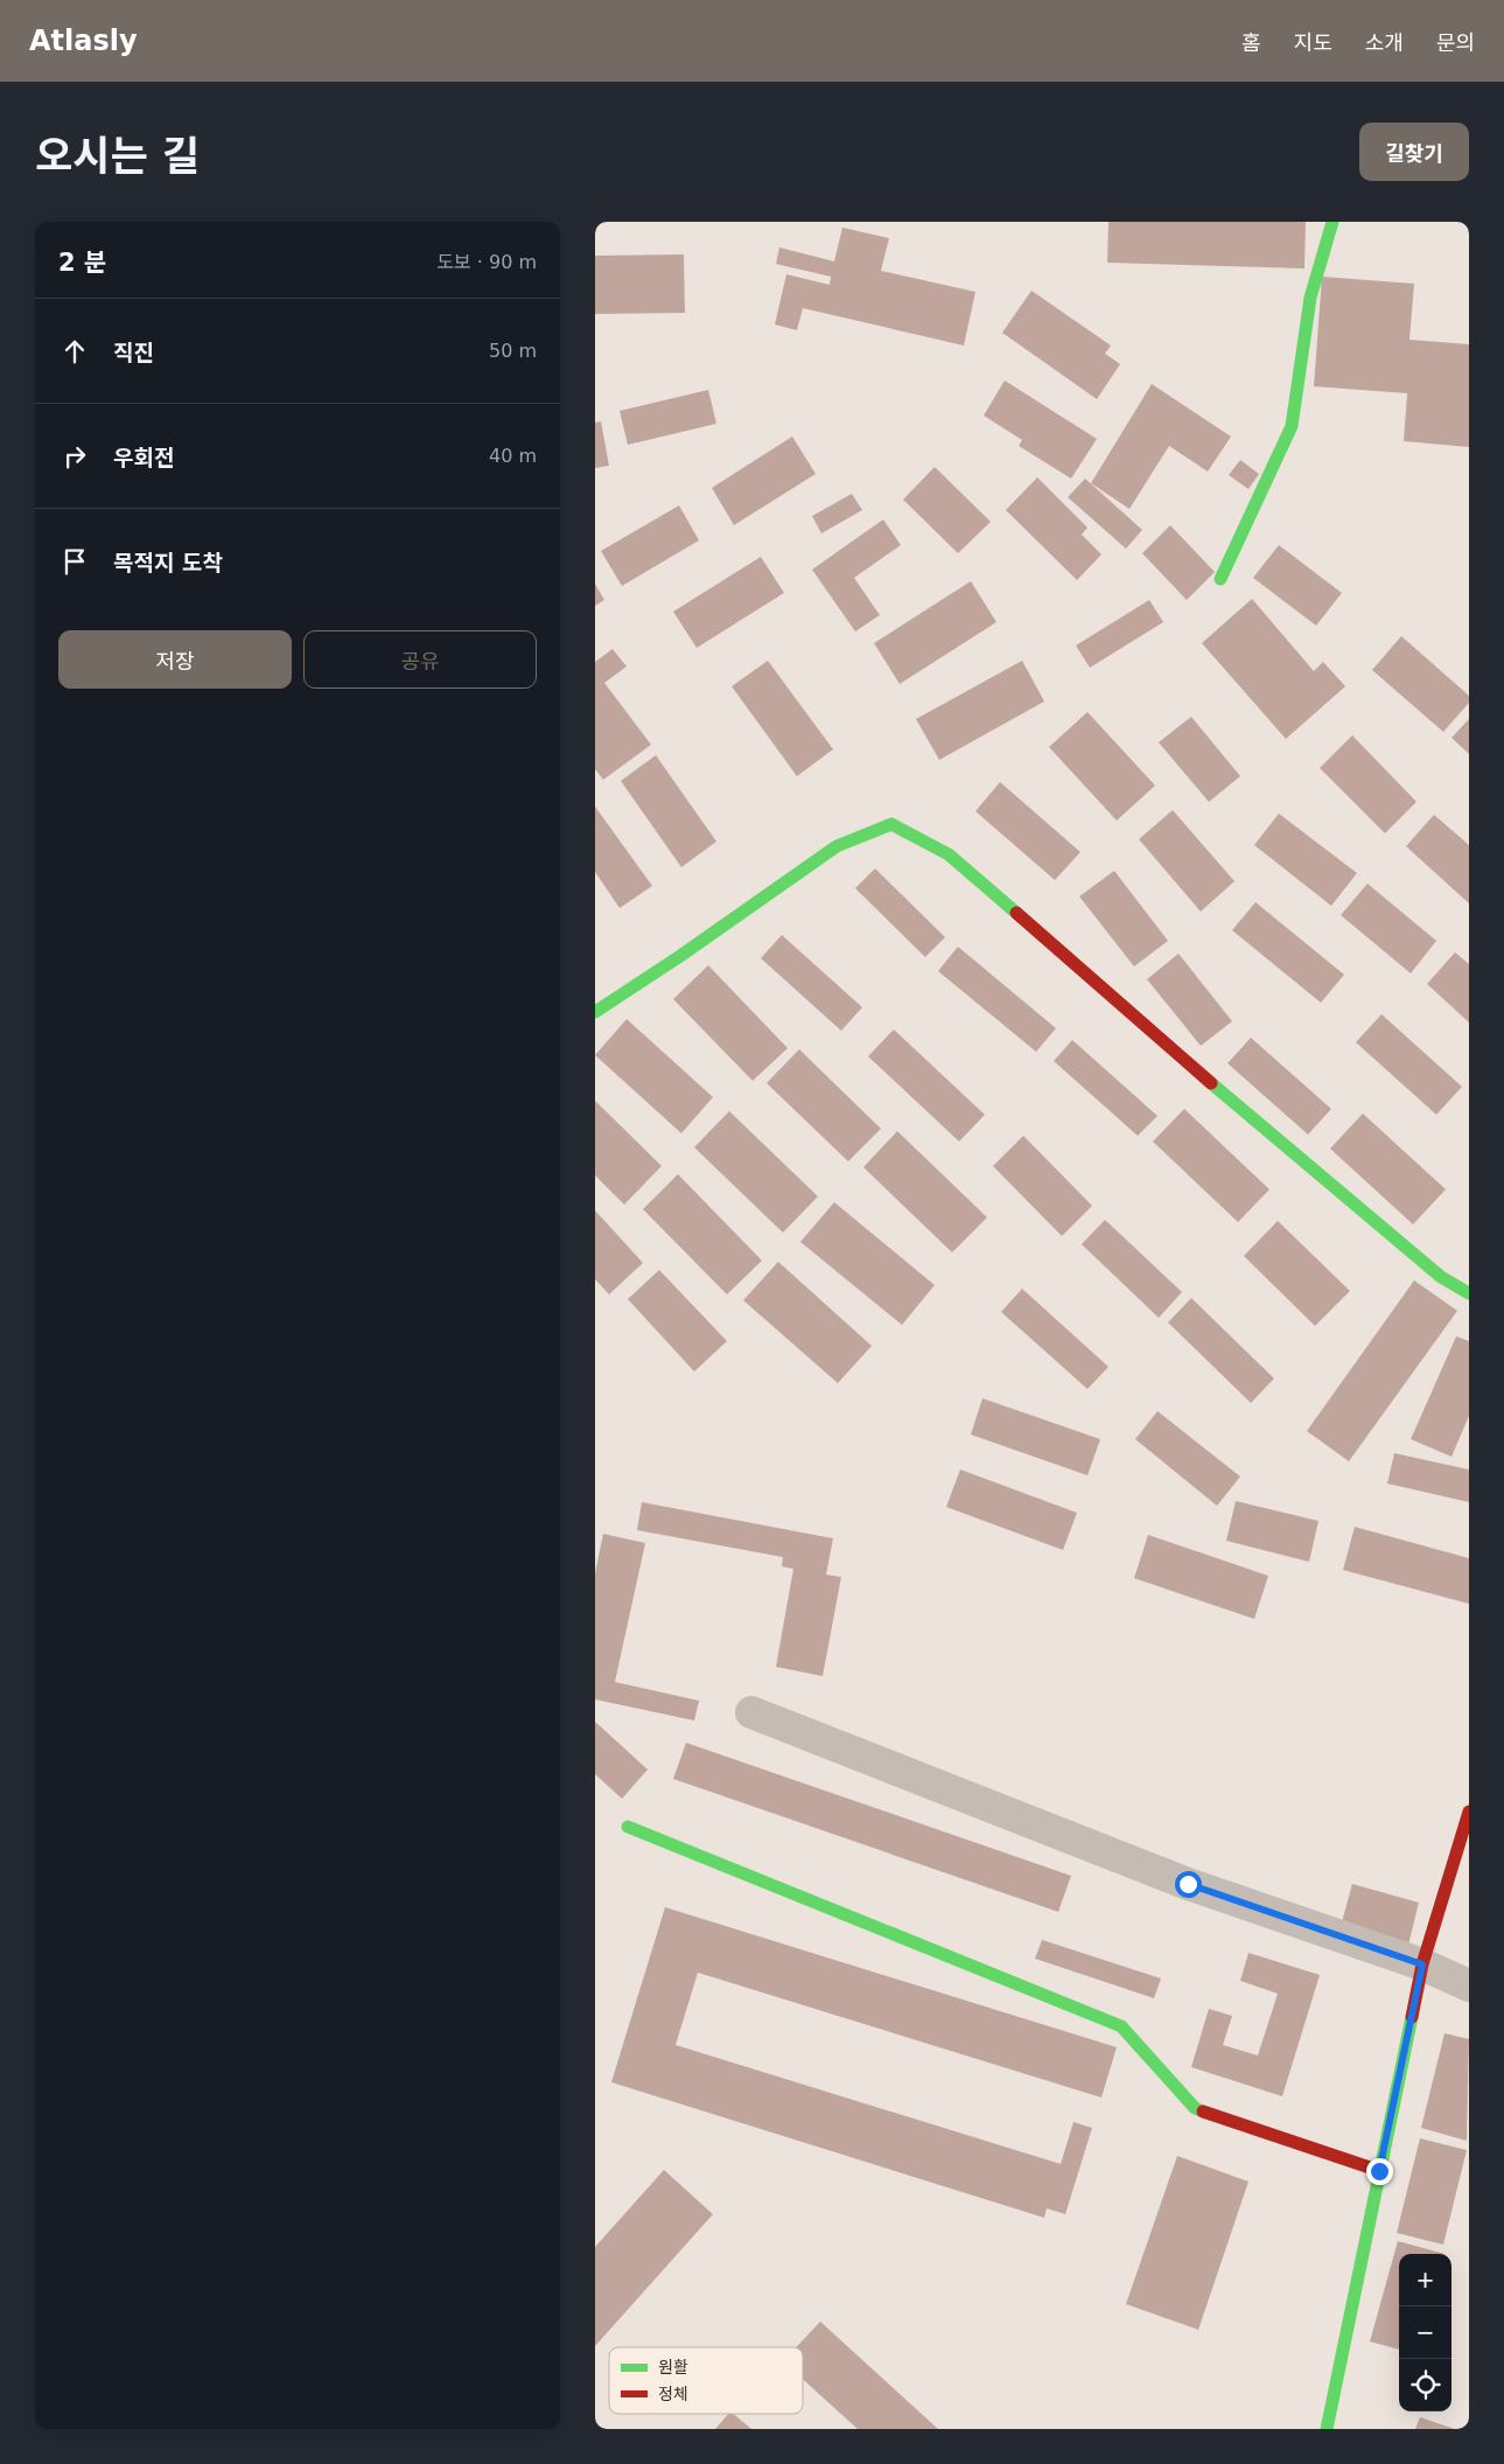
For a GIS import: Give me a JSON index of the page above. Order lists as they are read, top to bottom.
{
  "legend": ["원활", "정체"],
  "page": {
    "header": "Atlasly",
    "nav": [
      "홈",
      "지도",
      "소개",
      "문의"
    ],
    "title": "오시는 길",
    "buttons": [
      "길찾기",
      ["저장", "공유"]
    ],
    "heading": ["2 분", "도보 · 90 m"],
    "list": [
      ["직진", "50 m"],
      ["우회전", "40 m"],
      "목적지 도착"
    ],
    "map_buttons": ["+", "−"]
  }
}
